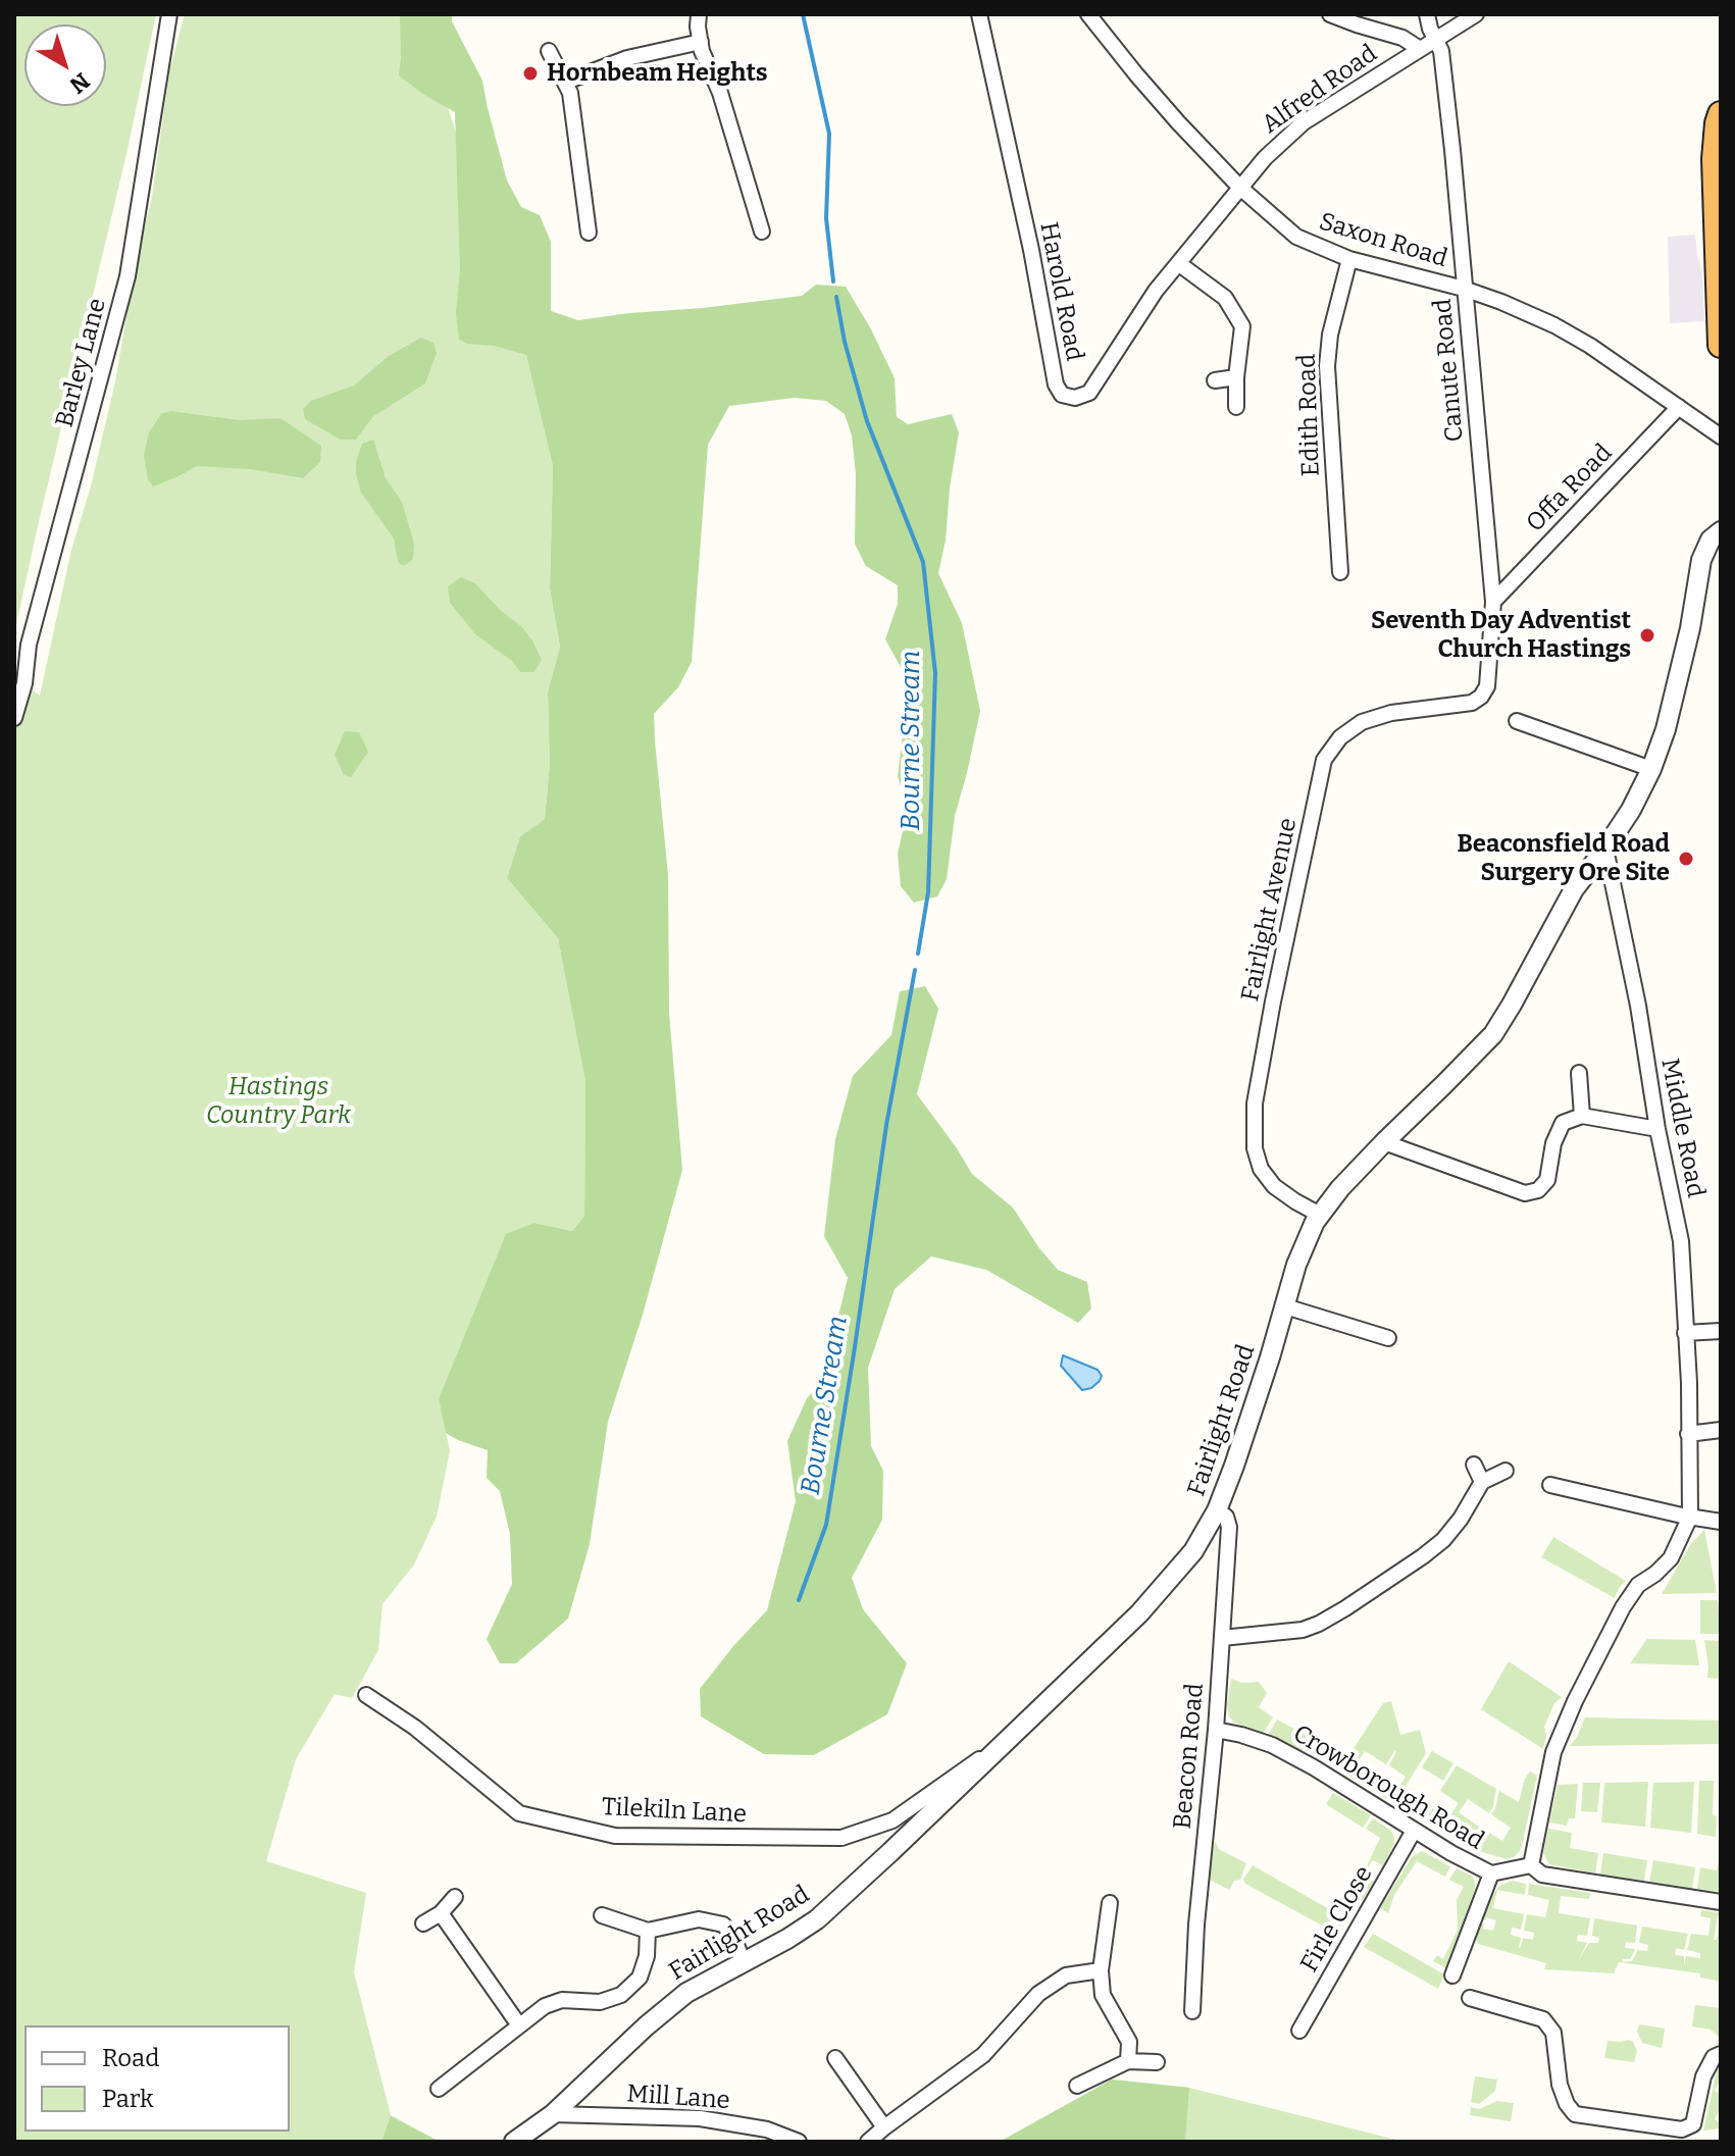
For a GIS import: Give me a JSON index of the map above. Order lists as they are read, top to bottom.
{
  "streets": {
    "street": [
      "Alfred Road",
      "Saxon Road",
      "Harold Road",
      "Barley Lane",
      "Canute Road",
      "Edith Road",
      "Offa Road",
      "Fairlight Avenue",
      "Middle Road",
      "Fairlight Road",
      "Beacon Road",
      "Crowborough Road",
      "Tilekiln Lane",
      "Firle Close",
      "Mill Lane"
    ]
  },
  "crossings": [
    ["Alfred Road", "Saxon Road"],
    ["Alfred Road", "Harold Road"],
    ["Alfred Road", "Canute Road"],
    ["Saxon Road", "Harold Road"],
    ["Saxon Road", "Canute Road"],
    ["Saxon Road", "Edith Road"],
    ["Saxon Road", "Offa Road"],
    ["Canute Road", "Offa Road"],
    ["Canute Road", "Fairlight Avenue"],
    ["Fairlight Avenue", "Fairlight Road"],
    ["Middle Road", "Fairlight Road"],
    ["Fairlight Road", "Beacon Road"],
    ["Fairlight Road", "Tilekiln Lane"],
    ["Fairlight Road", "Mill Lane"],
    ["Beacon Road", "Crowborough Road"],
    ["Crowborough Road", "Firle Close"]
  ],
  "water": ["Bourne Stream"],
  "parks": ["Hastings Country Park"],
  "places": ["Hornbeam Heights", "Seventh Day Adventist Church Hastings", "Beaconsfield Road Surgery Ore Site"],
  "legend": ["Road", "Park"],
  "north": "bottom right"
}
